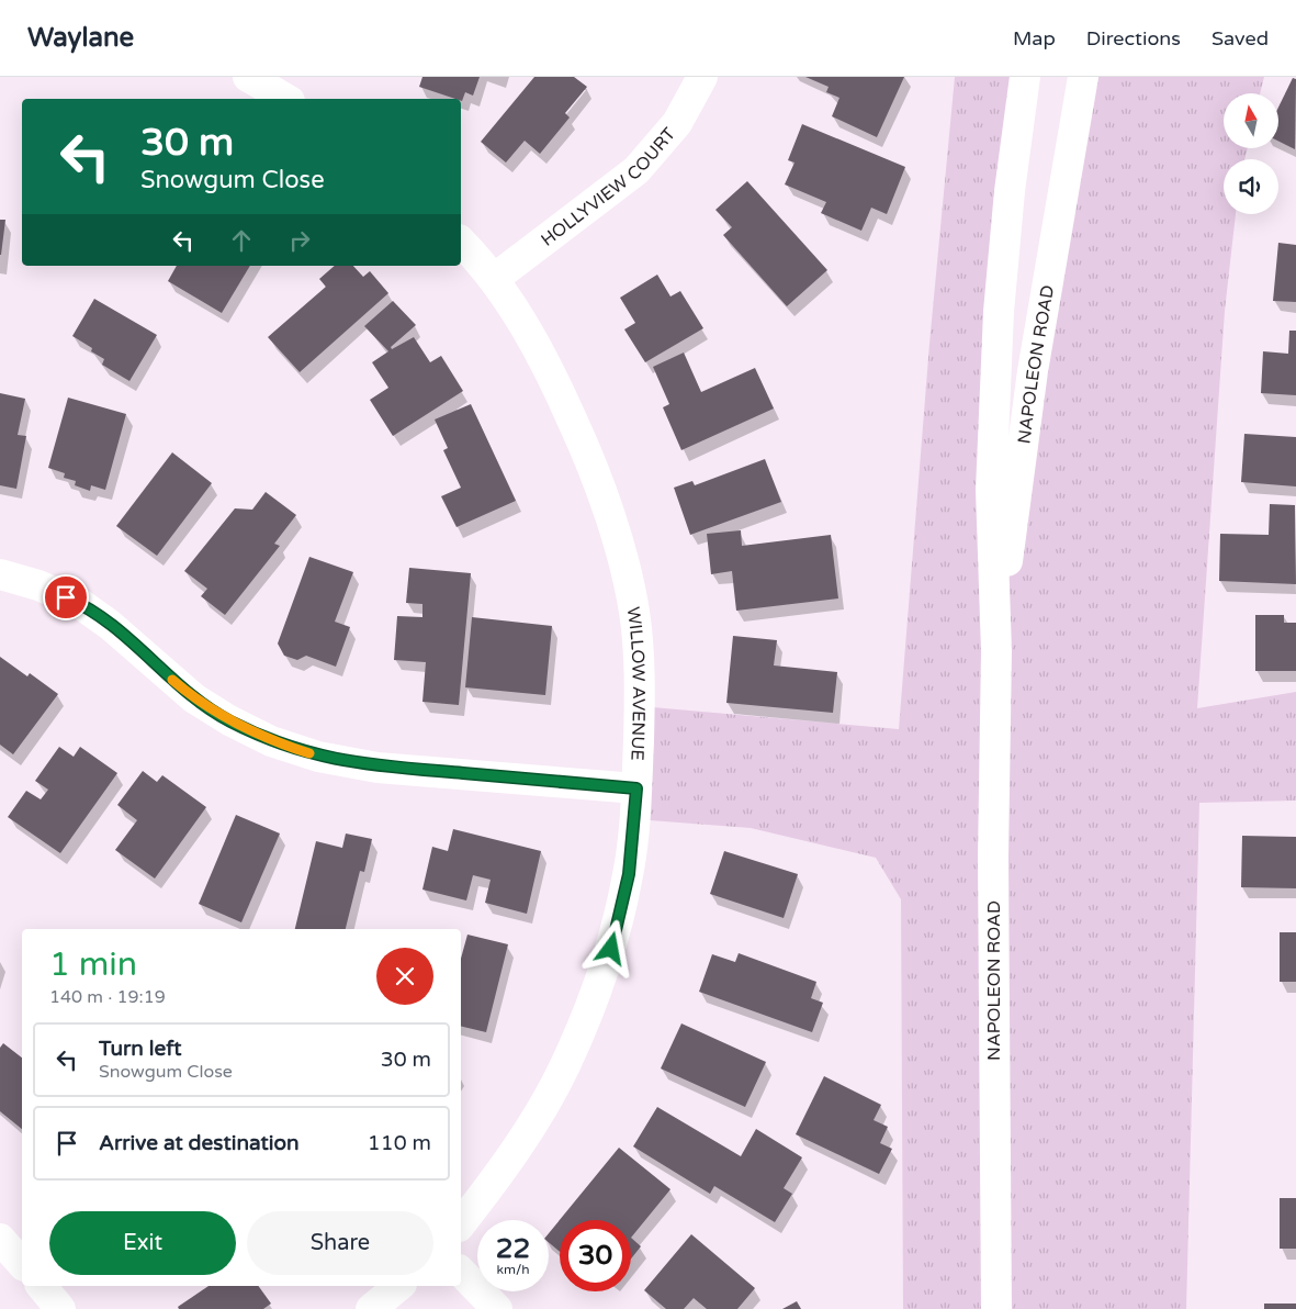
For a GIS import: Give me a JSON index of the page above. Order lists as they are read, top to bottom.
{
  "streets": {
    "street": ["HOLLYVIEW COURT", "NAPOLEON ROAD", "WILLOW AVENUE"]
  },
  "crossings": [
    ["HOLLYVIEW COURT", "WILLOW AVENUE"]
  ],
  "north": "top",
  "page": {
    "header": "Waylane",
    "nav": ["Map", "Directions", "Saved"],
    "turn": ["30 m", "Snowgum Close"],
    "heading": ["1 min", "140 m · 19:19"],
    "list": [
      {
        "name": "Turn left",
        "note": "Snowgum Close",
        "value": "30 m"
      },
      {
        "name": "Arrive at destination",
        "value": "110 m"
      }
    ],
    "buttons": ["Exit", "Share"],
    "speed": "22 km/h",
    "limit": "30"
  }
}
